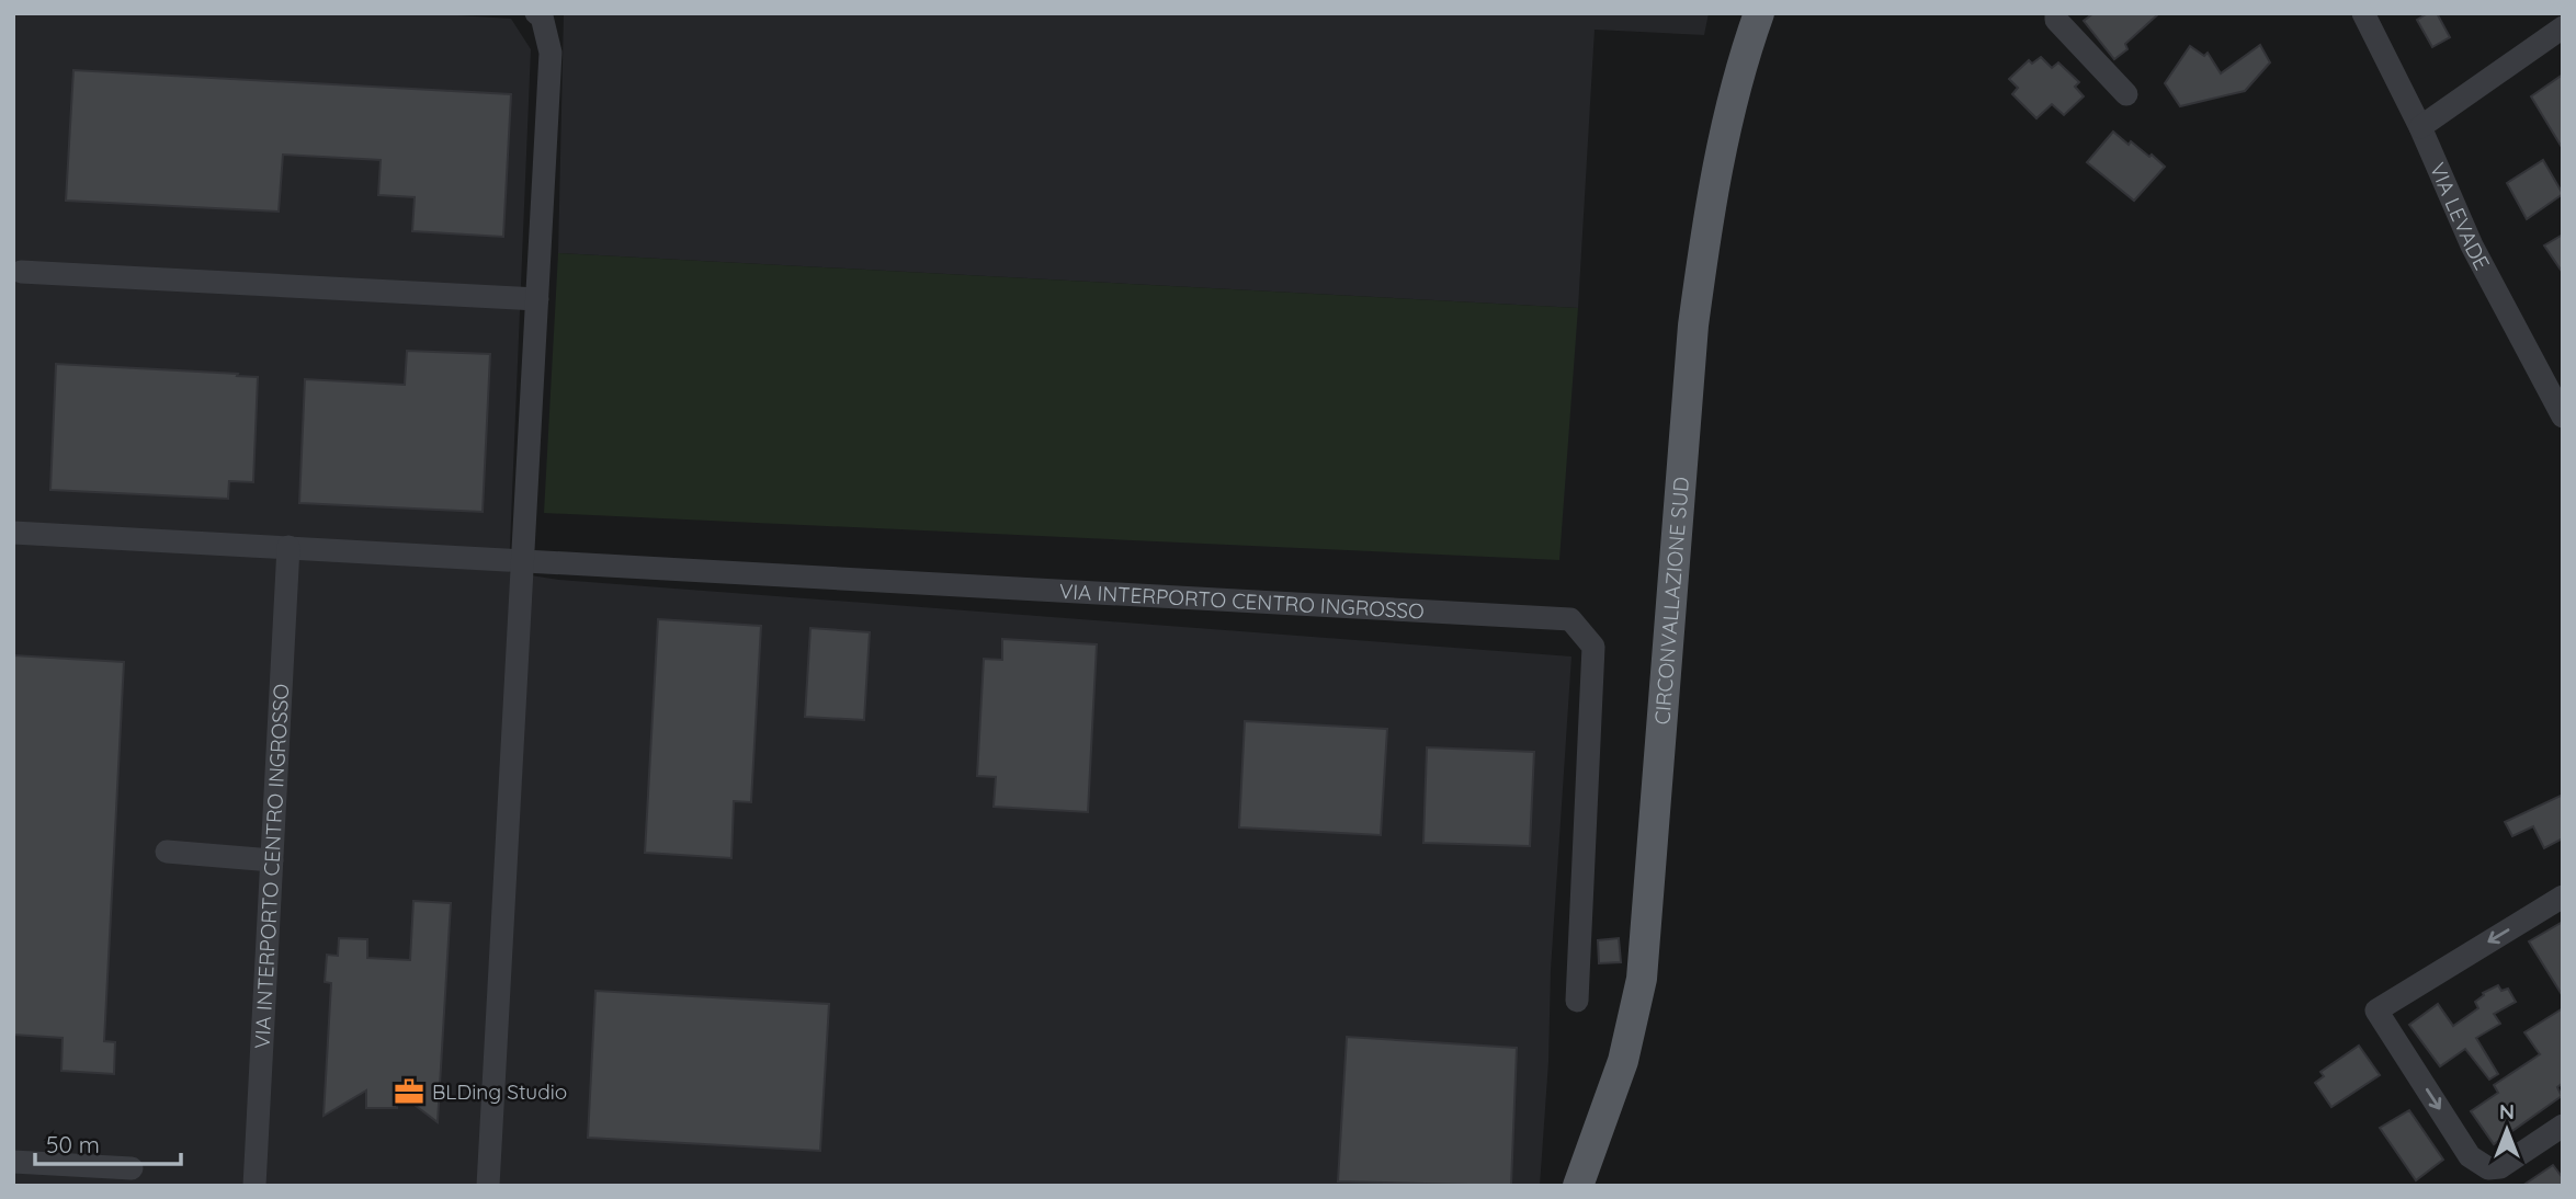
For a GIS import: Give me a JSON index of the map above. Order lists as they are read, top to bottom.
{
  "streets": {
    "main road": ["CIRCONVALLAZIONE SUD"],
    "street": ["VIA LEVADE", "VIA INTERPORTO CENTRO INGROSSO"]
  },
  "places": {
    "office": ["BLDing Studio"]
  },
  "scale_bar": "50 m",
  "north": "top"
}
